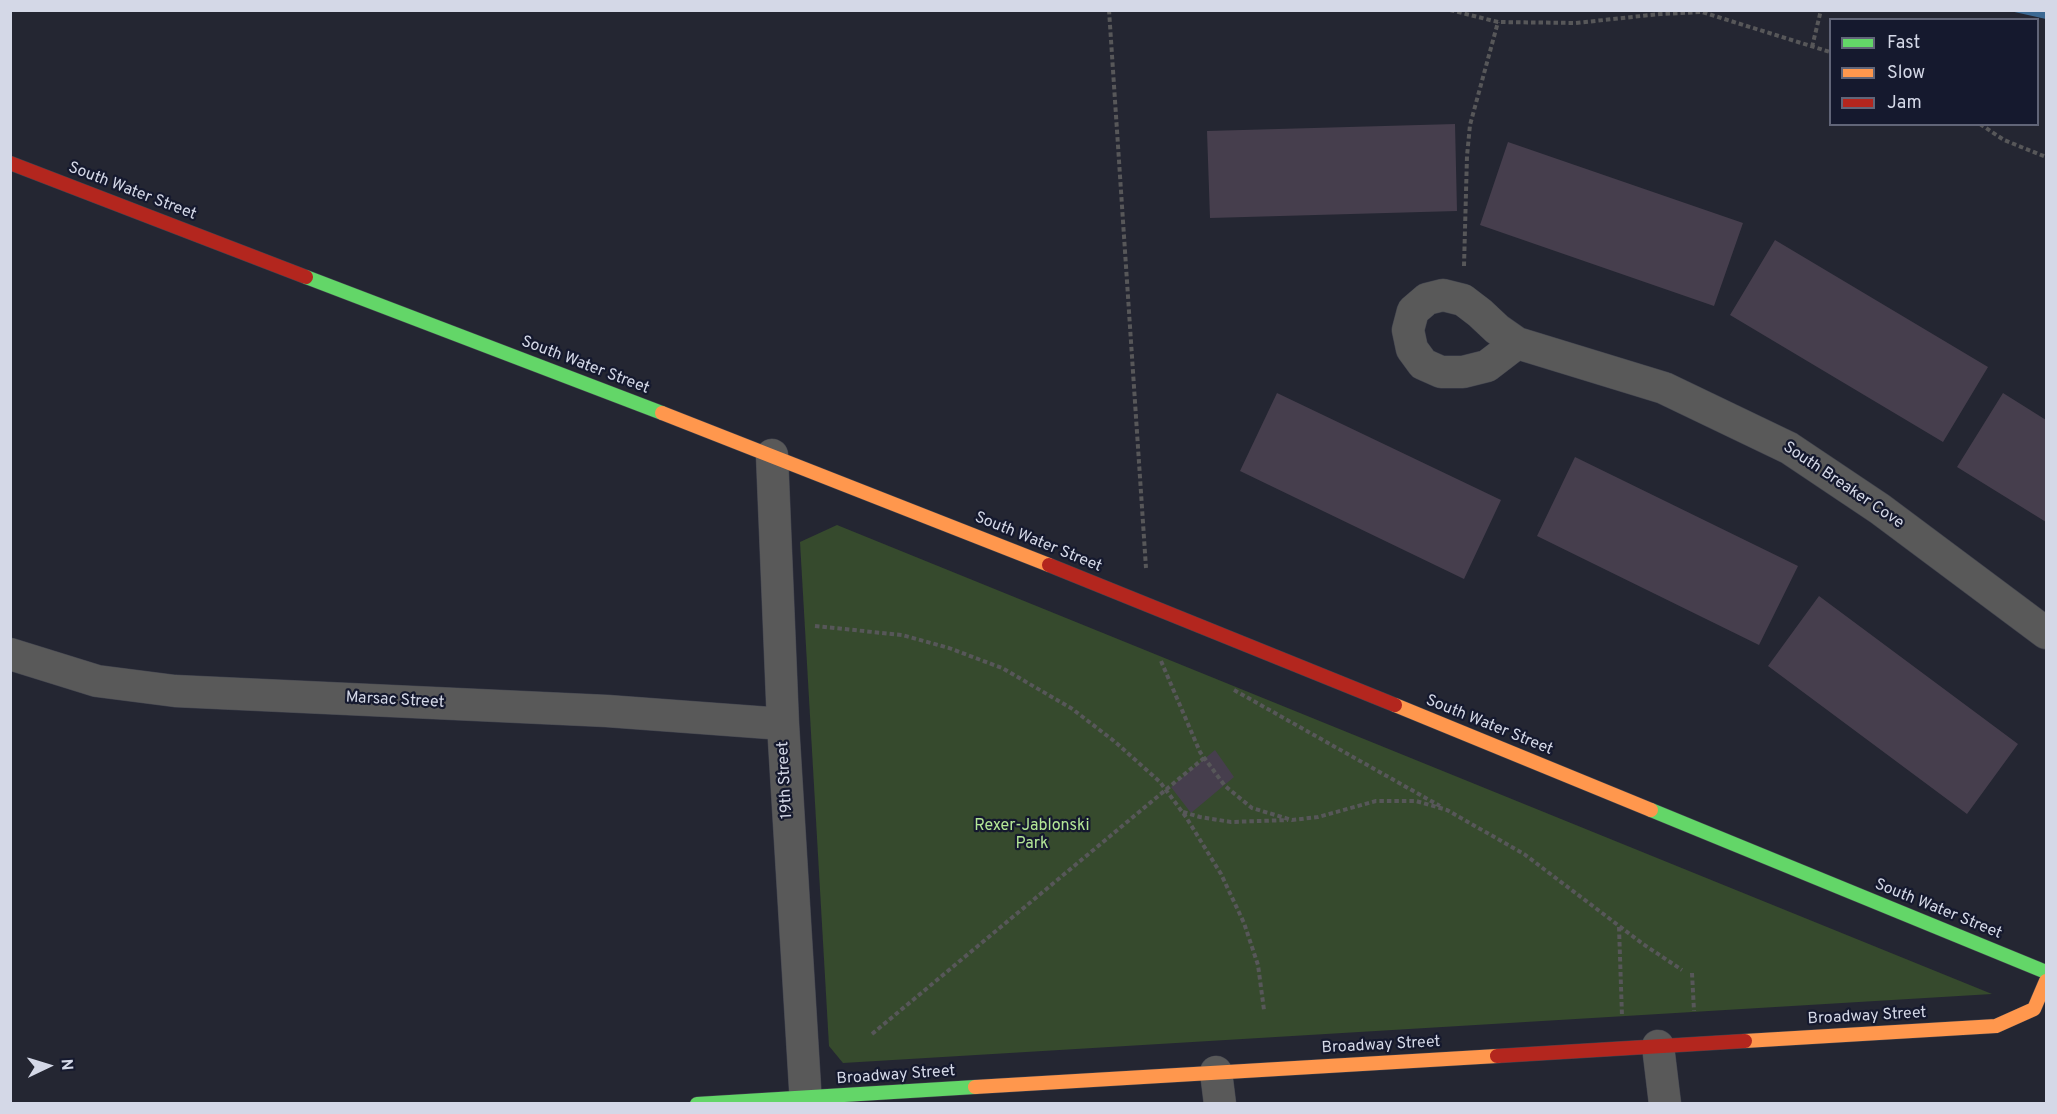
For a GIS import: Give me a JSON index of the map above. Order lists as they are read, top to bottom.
{
  "streets": {
    "street": [
      "South Water Street",
      "South Breaker Cove",
      "Marsac Street",
      "19th Street",
      "Broadway Street"
    ]
  },
  "crossings": [
    ["South Water Street", "19th Street"],
    ["Marsac Street", "19th Street"],
    ["19th Street", "Broadway Street"]
  ],
  "parks": ["Rexer-Jablonski Park"],
  "legend": ["Fast", "Slow", "Jam"],
  "north": "right"
}
